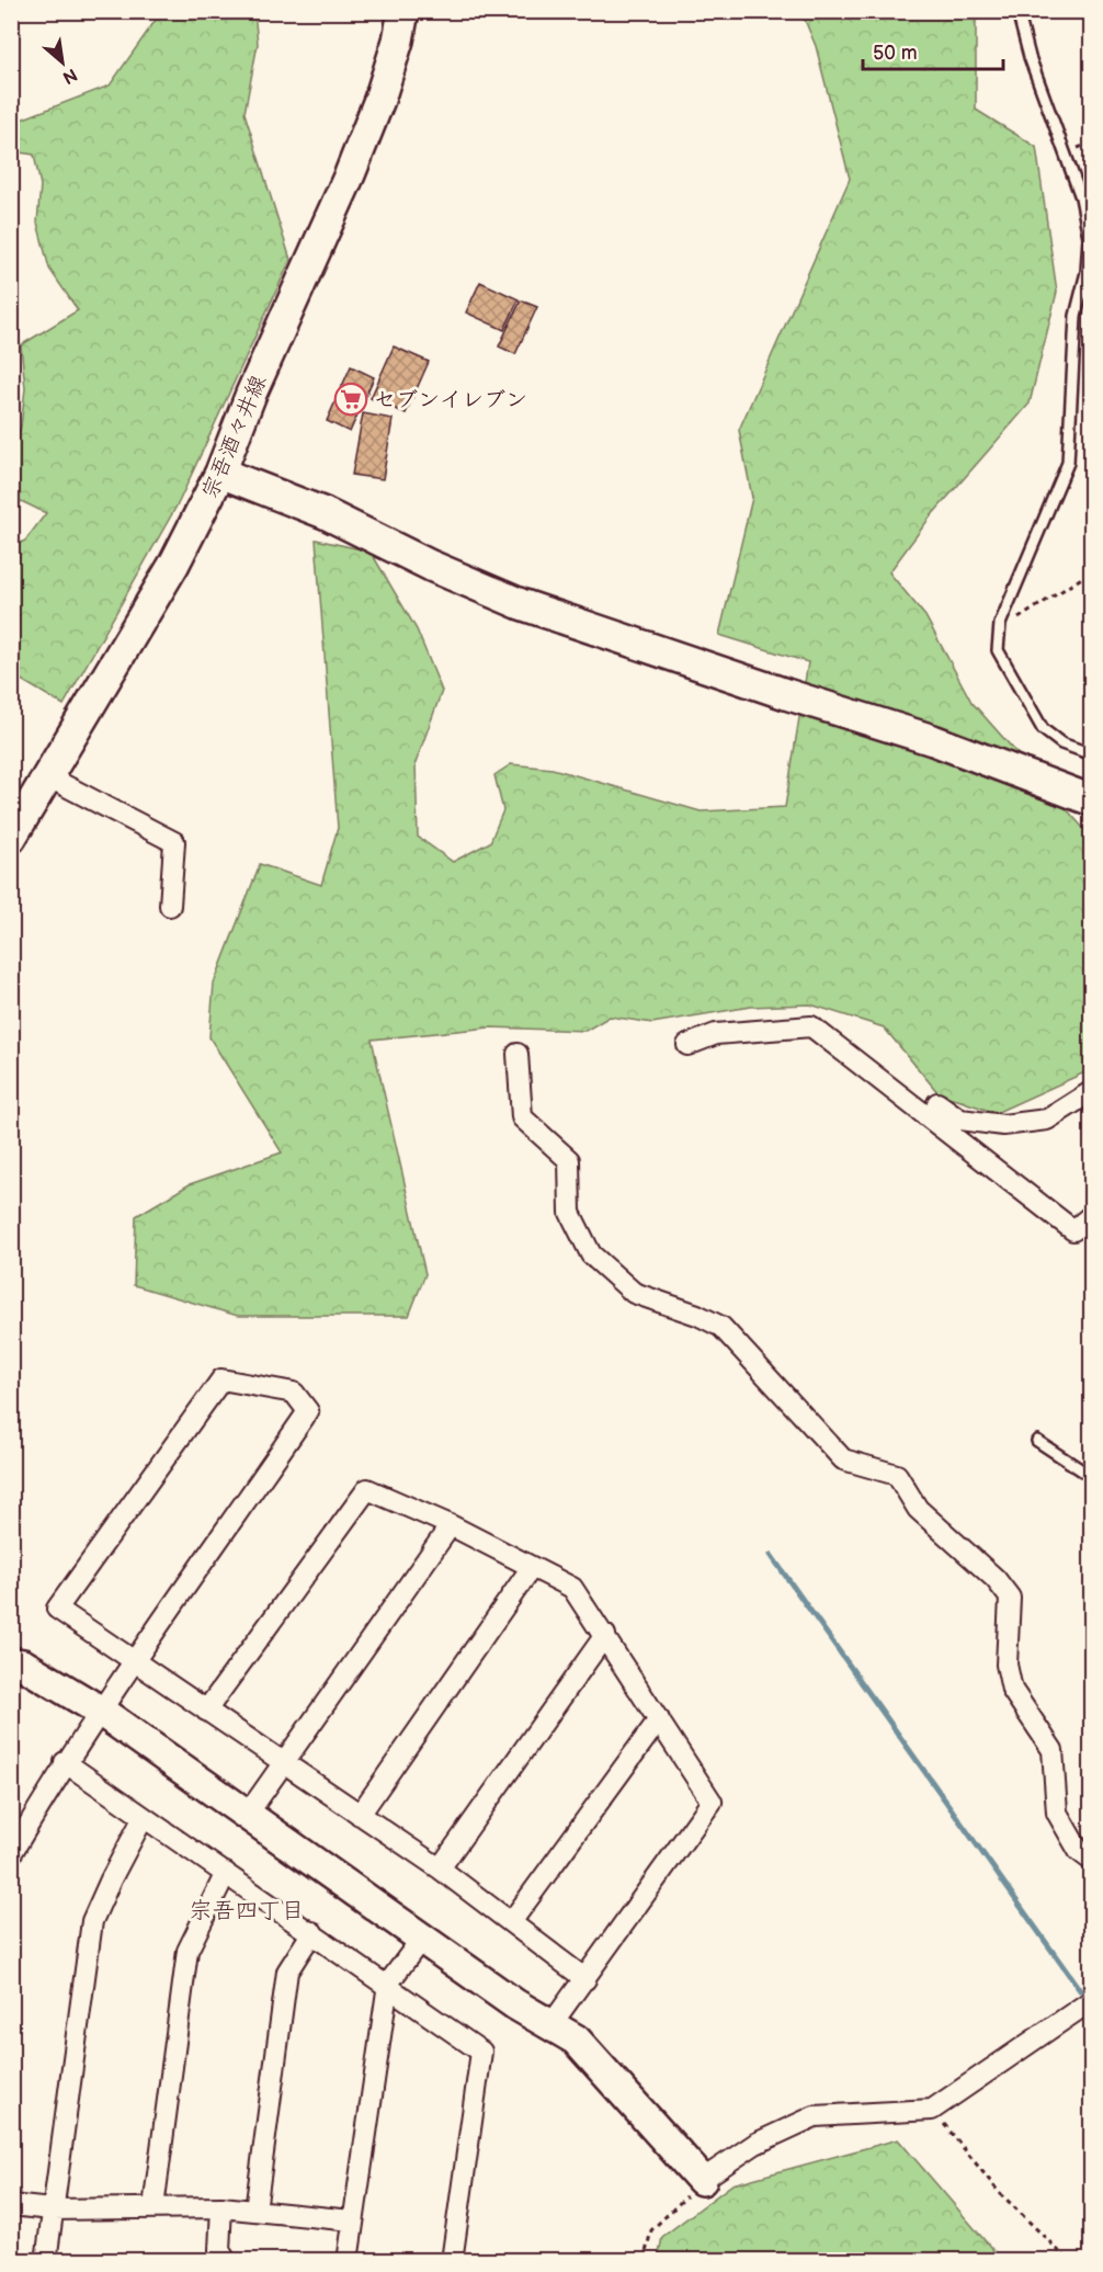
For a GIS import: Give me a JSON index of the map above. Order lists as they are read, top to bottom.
{
  "streets": {
    "street": ["宗吾酒々井線"]
  },
  "districts": ["宗吾四丁目"],
  "places": {
    "supermarket": ["セブンイレブン"]
  },
  "scale_bar": "50 m",
  "north": "bottom right"
}
